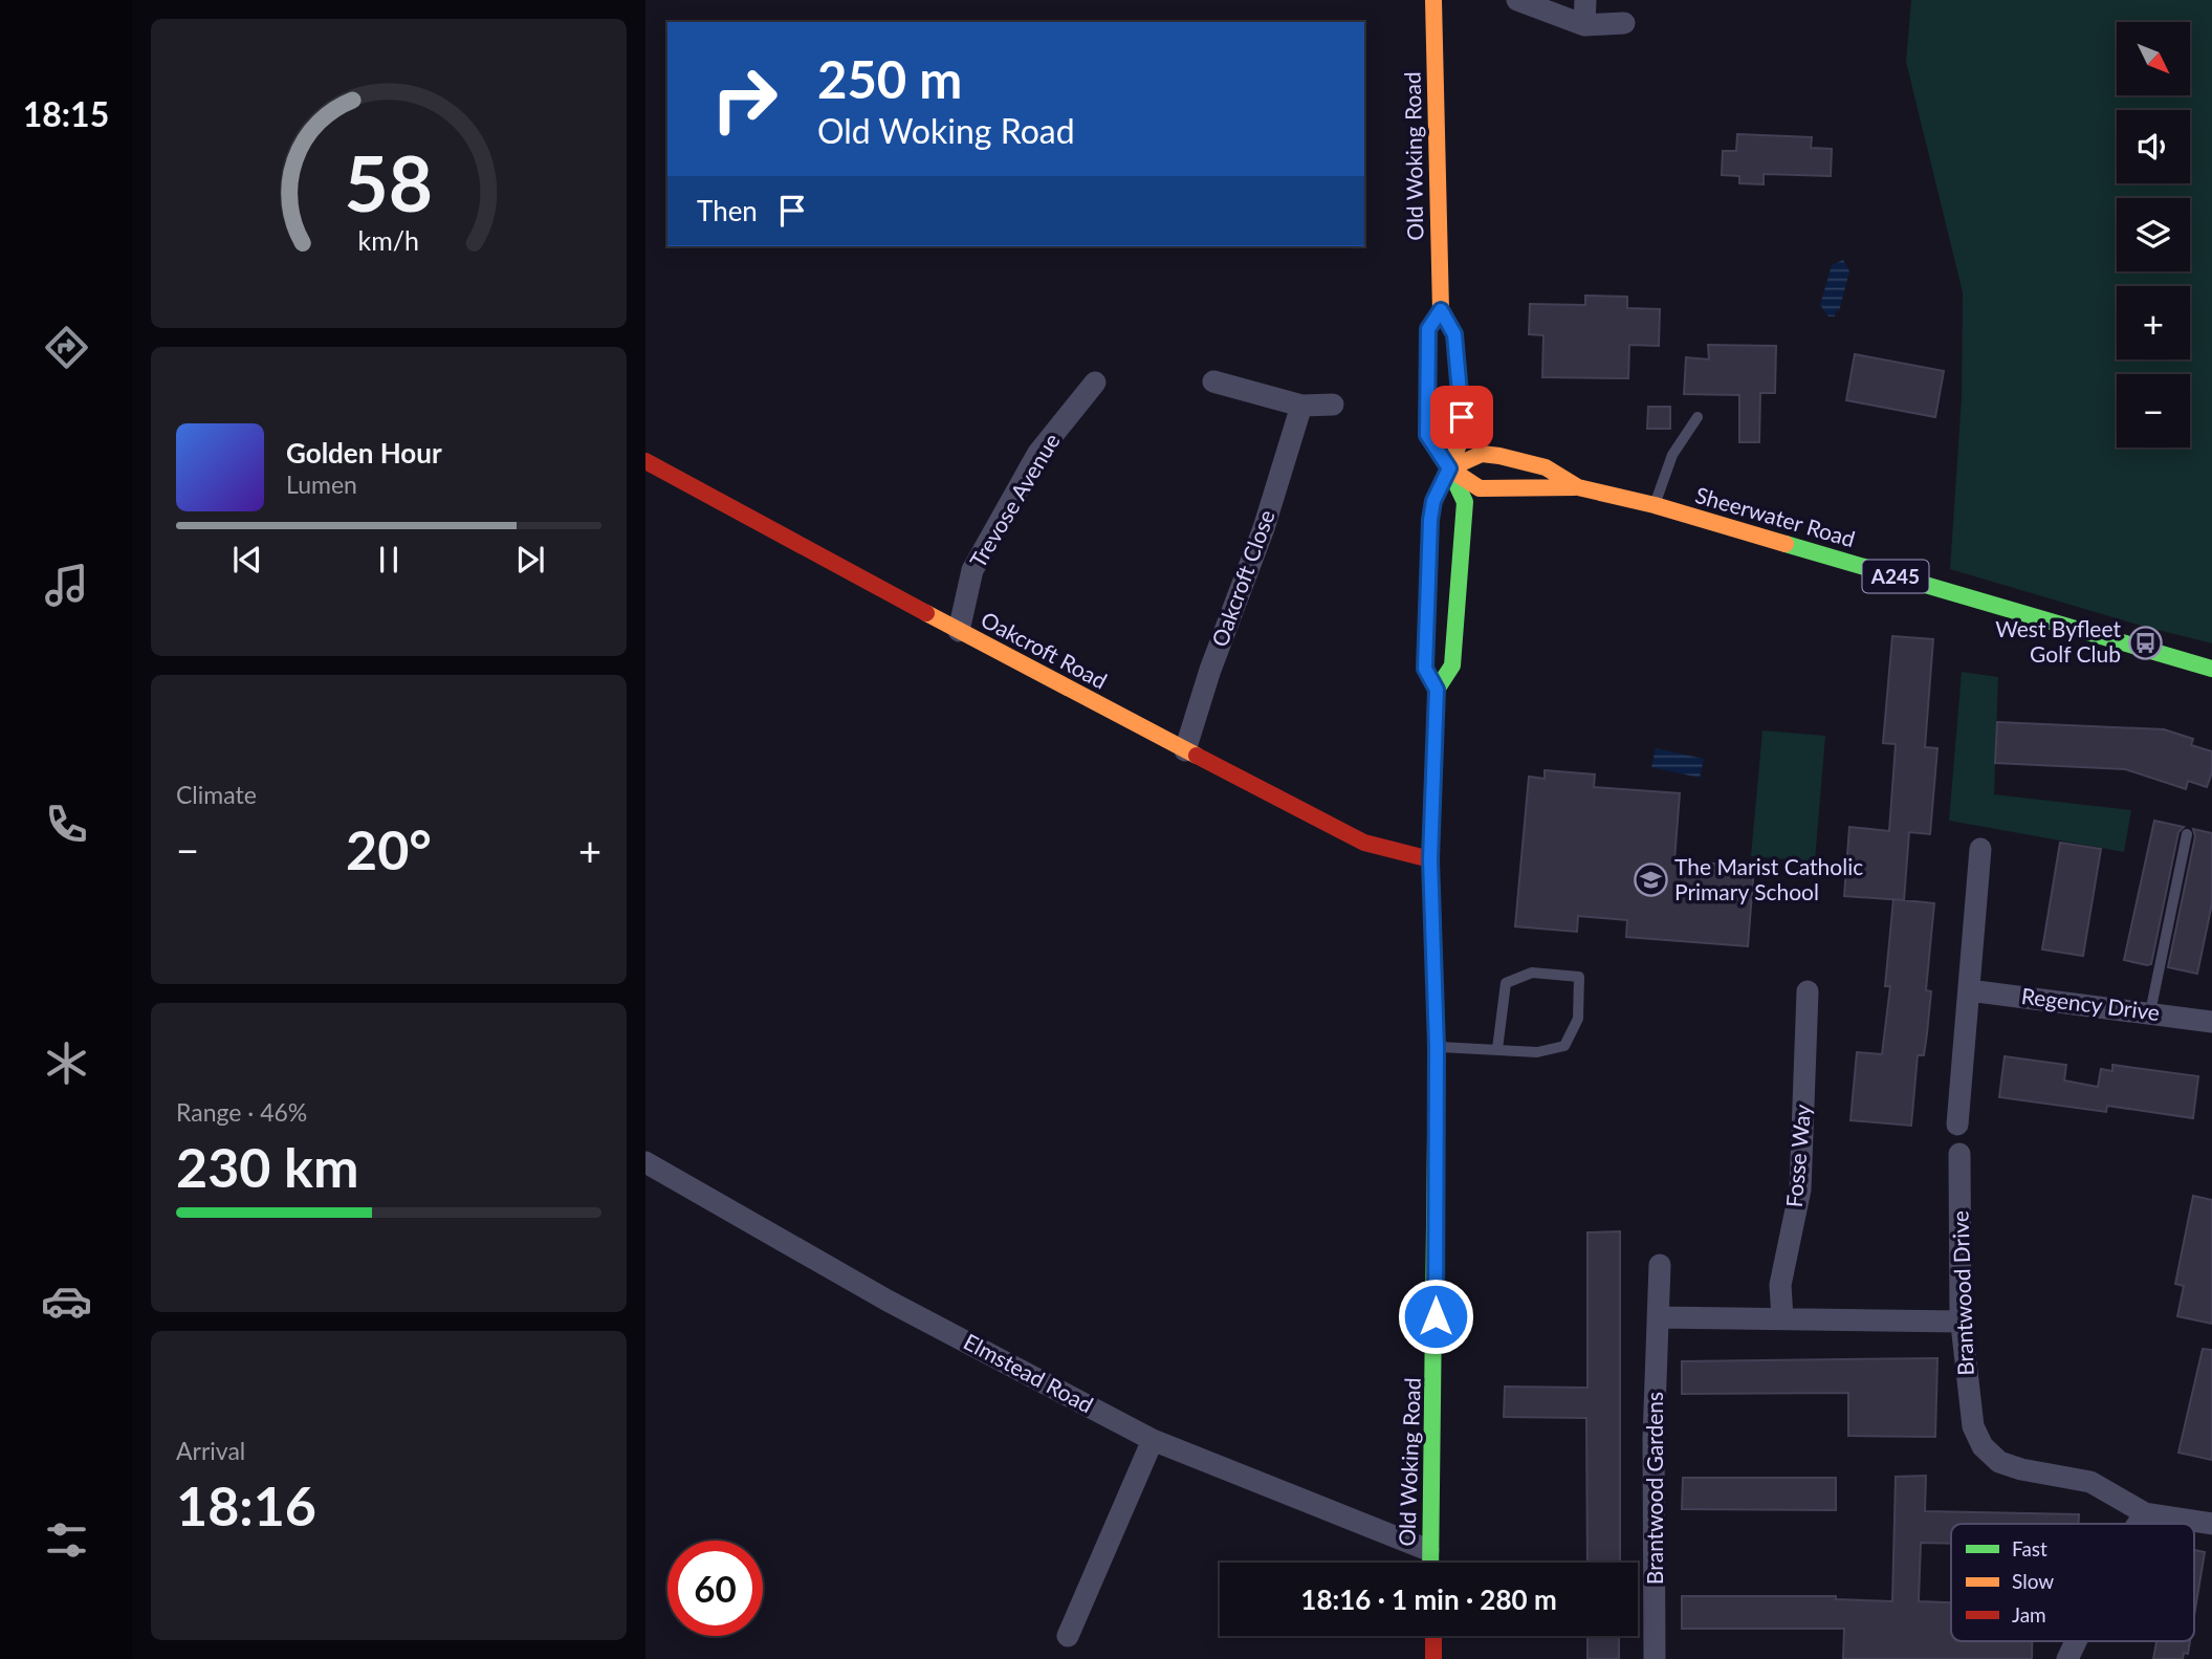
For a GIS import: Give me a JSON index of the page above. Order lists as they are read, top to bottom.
{
  "streets": {
    "main road": [
      "Old Woking Road",
      "Sheerwater Road",
      "A245",
      "Oakcroft Road"
    ],
    "street": [
      "Trevose Avenue",
      "Oakcroft Close",
      "Regency Drive",
      "Fosse Way",
      "Brantwood Drive",
      "Elmstead Road",
      "Brantwood Gardens"
    ]
  },
  "crossings": [
    ["Old Woking Road", "Sheerwater Road"],
    ["Old Woking Road", "Oakcroft Road"],
    ["Old Woking Road", "Elmstead Road"],
    ["Trevose Avenue", "Oakcroft Road"],
    ["Oakcroft Close", "Oakcroft Road"]
  ],
  "places": {
    "bus stop": ["West Byfleet Golf Club"],
    "school or university": ["The Marist Catholic Primary School"]
  },
  "legend": ["Fast", "Slow", "Jam"],
  "north": "bottom right",
  "page": {
    "tabs": "18:15",
    "map_buttons": ["+", "−"],
    "turn": ["250 m", "Old Woking Road"],
    "then": "Then",
    "song": ["Golden Hour", "Lumen"],
    "tile": [
      "Climate",
      ["Range · 46%", "230 km"],
      ["Arrival", "18:16"]
    ],
    "heat": ["−", "20°", "+"],
    "limit": "60",
    "trip": "18:16 · 1 min · 280 m",
    "gauge": ["58", "km/h"]
  }
}
